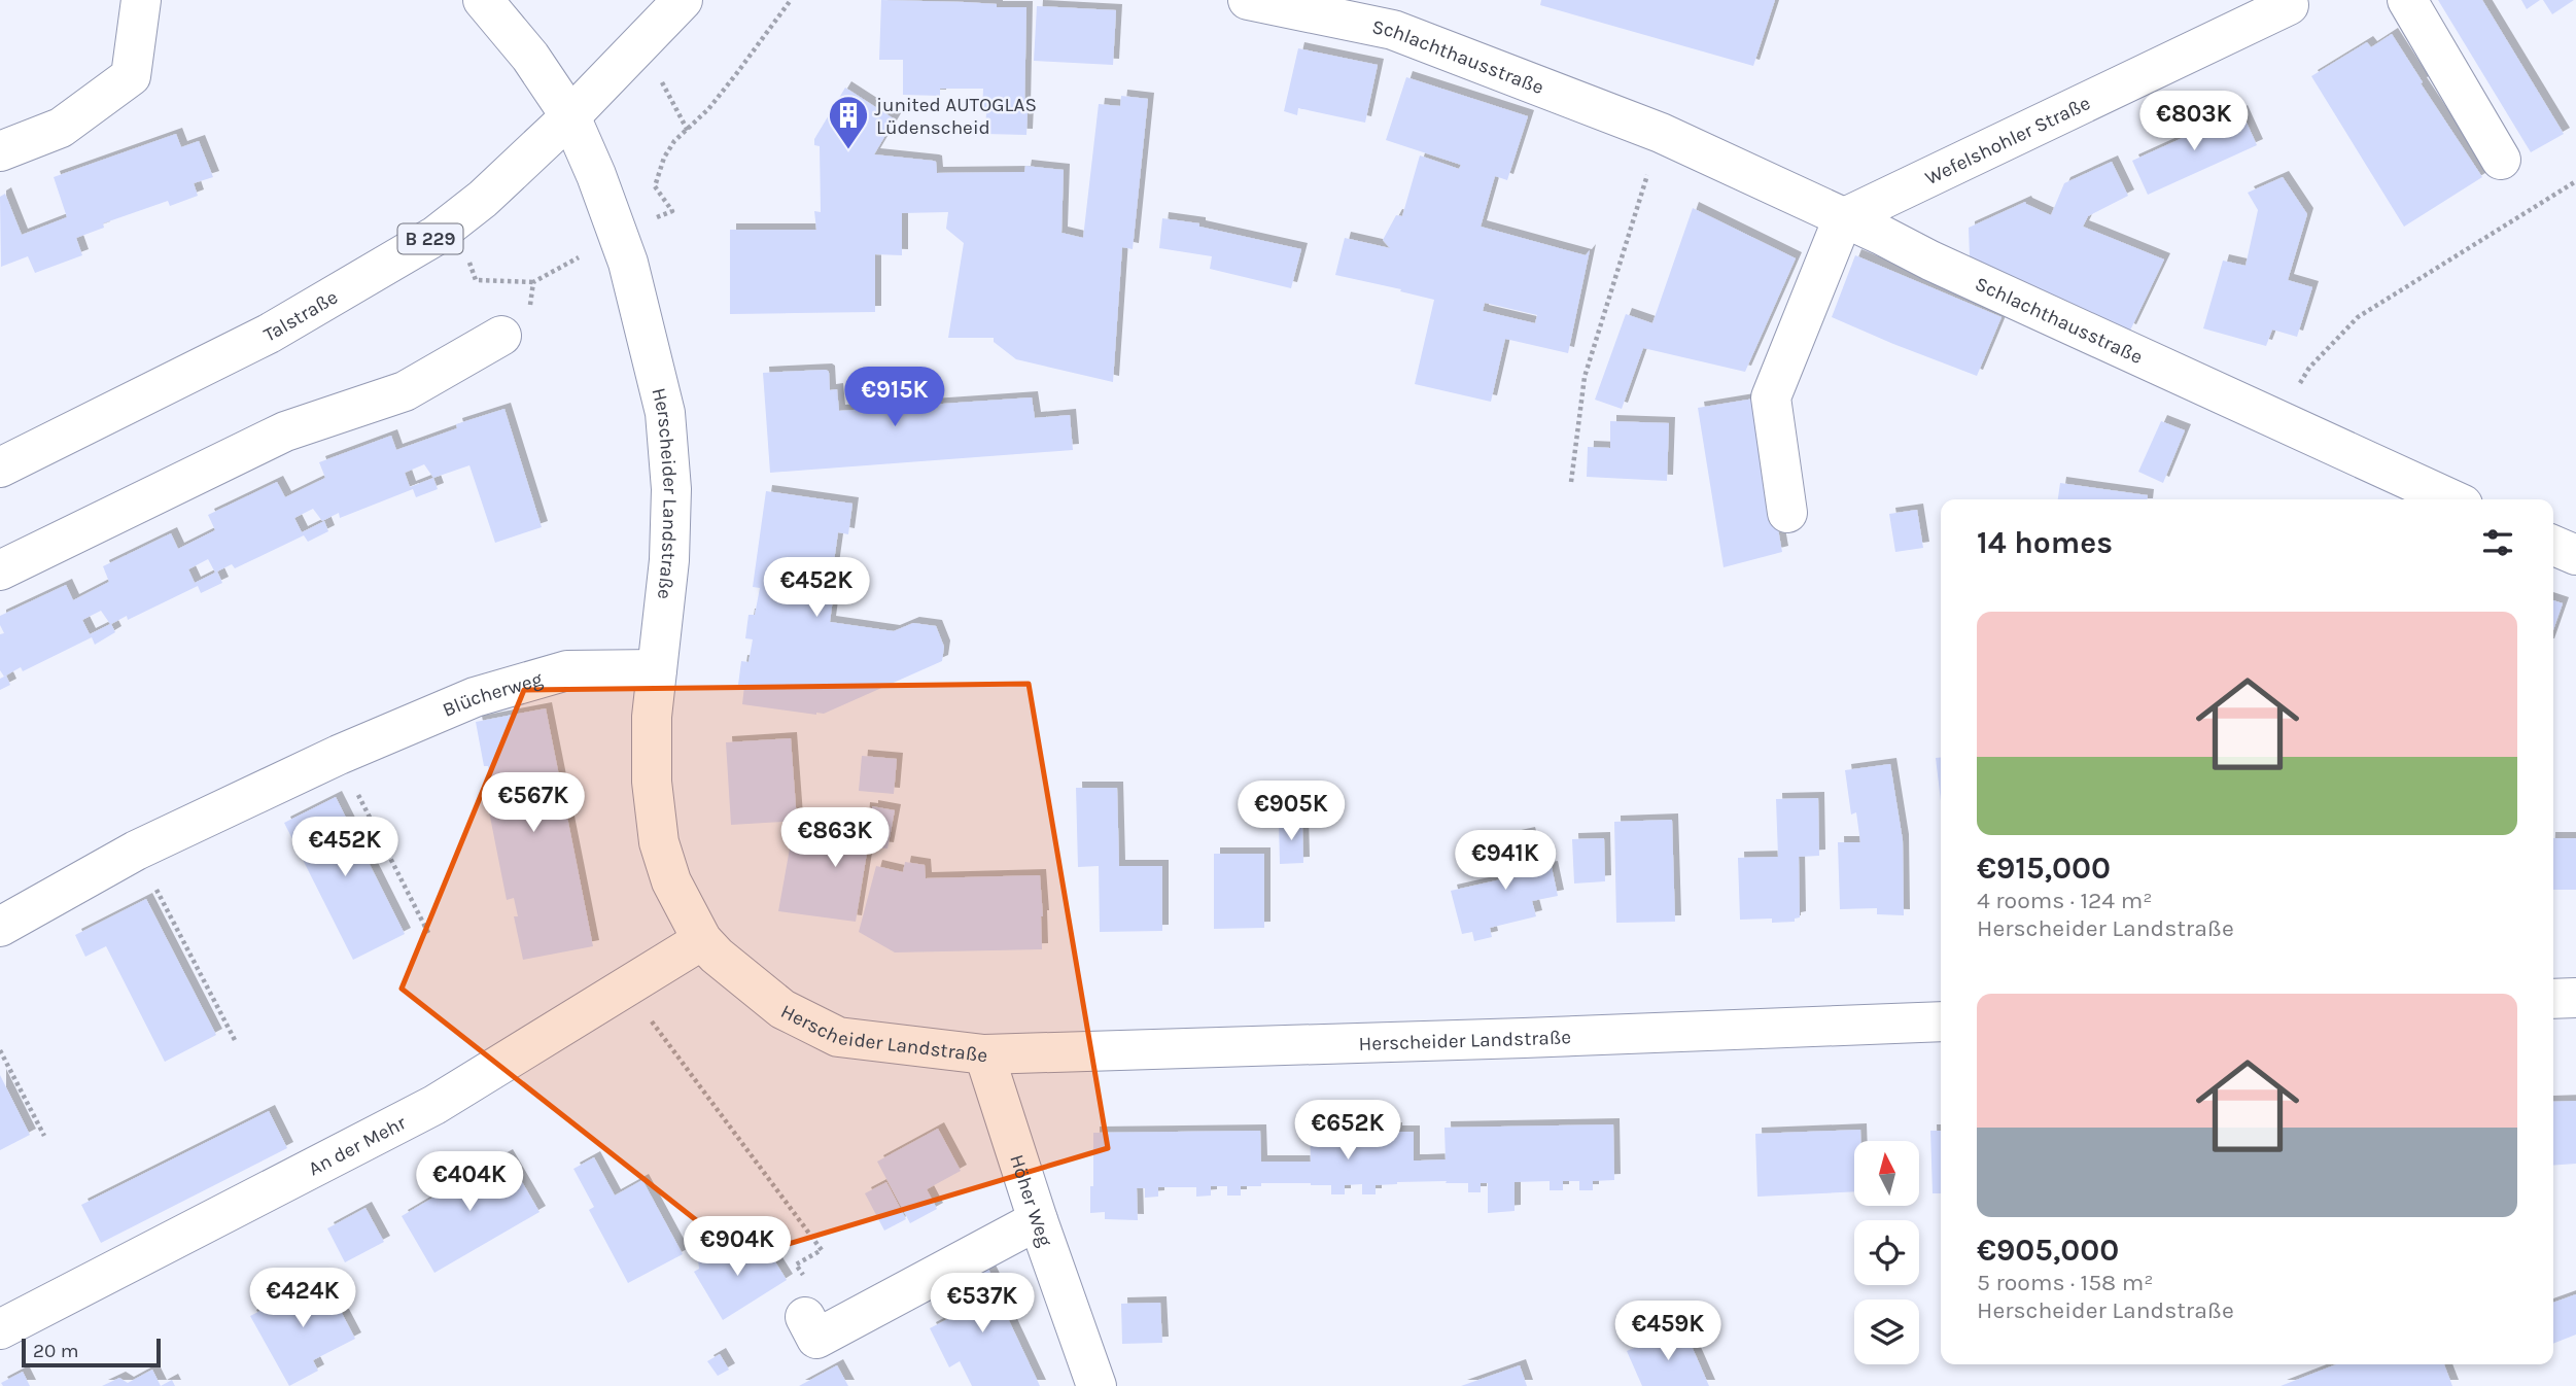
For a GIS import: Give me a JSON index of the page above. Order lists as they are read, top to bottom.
{
  "streets": {
    "street": [
      "Schlachthausstraße",
      "Wefelshohler Straße",
      "B 229",
      "Talstraße",
      "Herscheider Landstraße",
      "Blücherweg",
      "An der Mehr",
      "Höher Weg"
    ]
  },
  "crossings": [
    ["Schlachthausstraße", "Wefelshohler Straße"],
    ["B 229", "Talstraße"],
    ["B 229", "Herscheider Landstraße"],
    ["Talstraße", "Herscheider Landstraße"],
    ["Herscheider Landstraße", "Blücherweg"],
    ["Herscheider Landstraße", "An der Mehr"],
    ["Herscheider Landstraße", "Höher Weg"]
  ],
  "places": {
    "building": ["junited AUTOGLAS Lüdenscheid"]
  },
  "scale_bar": "20 m",
  "north": "top",
  "page": {
    "price": [
      "€803K",
      "€915K",
      "€452K",
      "€567K",
      "€905K",
      "€863K",
      "€452K",
      "€941K",
      "€652K",
      "€404K",
      "€904K",
      "€424K",
      "€537K",
      "€459K"
    ],
    "heading": "14 homes",
    "list": [
      {
        "name": "€915,000",
        "note": "4 rooms · 124 m² · Herscheider Landstraße"
      },
      {
        "name": "€905,000",
        "note": "5 rooms · 158 m² · Herscheider Landstraße"
      }
    ],
    "scale": "20 m"
  }
}
